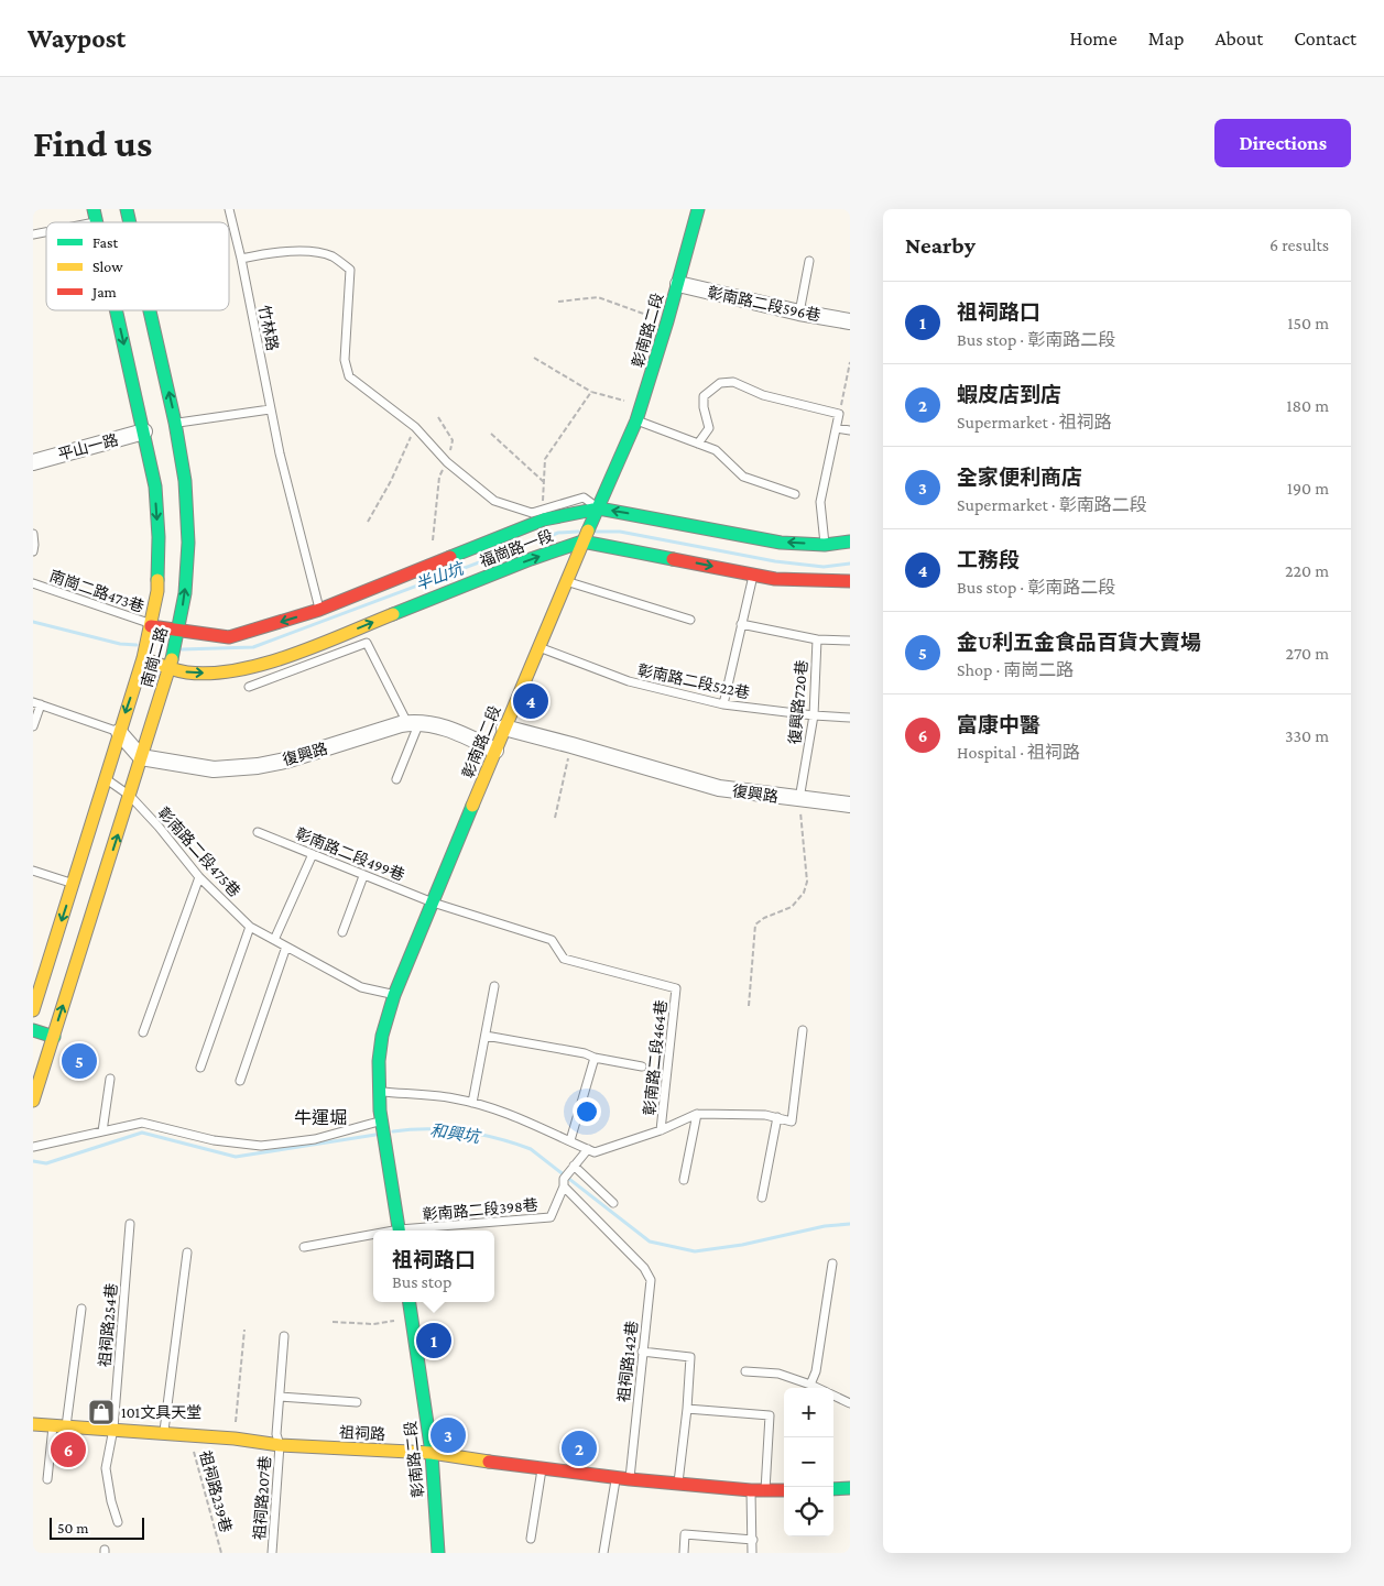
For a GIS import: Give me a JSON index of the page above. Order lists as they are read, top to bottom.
{
  "streets": {
    "main road": [
      "彰南路二段",
      "福崗路一段",
      "南崗二路",
      "祖祠路"
    ],
    "street": ["彰南路二段596巷", "平山一路", "復興路"],
    "lane": [
      "竹林路",
      "南崗二路473巷",
      "彰南路二段522巷",
      "復興路720巷",
      "彰南路二段475巷",
      "彰南路二段499巷",
      "彰南路二段464巷",
      "彰南路二段398巷",
      "祖祠路254巷",
      "祖祠路142巷",
      "祖祠路207巷"
    ],
    "path": ["祖祠路239巷"]
  },
  "crossings": [
    ["彰南路二段596巷", "彰南路二段"],
    ["竹林路", "福崗路一段"],
    ["彰南路二段", "福崗路一段"],
    ["彰南路二段", "彰南路二段522巷"],
    ["彰南路二段", "復興路"],
    ["彰南路二段", "彰南路二段475巷"],
    ["彰南路二段", "彰南路二段499巷"],
    ["彰南路二段", "彰南路二段464巷"],
    ["彰南路二段", "祖祠路"],
    ["平山一路", "南崗二路"],
    ["福崗路一段", "南崗二路473巷"],
    ["福崗路一段", "南崗二路"],
    ["南崗二路473巷", "南崗二路"],
    ["南崗二路", "復興路"],
    ["南崗二路", "彰南路二段475巷"],
    ["彰南路二段522巷", "復興路720巷"],
    ["復興路720巷", "復興路"],
    ["彰南路二段499巷", "彰南路二段464巷"],
    ["彰南路二段398巷", "祖祠路142巷"],
    ["祖祠路254巷", "祖祠路"],
    ["祖祠路142巷", "祖祠路"],
    ["祖祠路", "祖祠路239巷"],
    ["祖祠路", "祖祠路207巷"]
  ],
  "districts": ["牛運堀"],
  "water": ["半山坑", "和興坑"],
  "places": {
    "shop": ["101文具天堂"]
  },
  "legend": ["Fast", "Slow", "Jam"],
  "scale_bar": "50 m",
  "page": {
    "header": "Waypost",
    "nav": [
      "Home",
      "Map",
      "About",
      "Contact"
    ],
    "buttons": "Directions",
    "title": "Find us",
    "heading": ["Nearby", "6 results"],
    "list": [
      {
        "mark": "1",
        "name": "祖祠路口",
        "note": "Bus stop · 彰南路二段",
        "value": "150 m"
      },
      {
        "mark": "2",
        "name": "蝦皮店到店",
        "note": "Supermarket · 祖祠路",
        "value": "180 m"
      },
      {
        "mark": "3",
        "name": "全家便利商店",
        "note": "Supermarket · 彰南路二段",
        "value": "190 m"
      },
      {
        "mark": "4",
        "name": "工務段",
        "note": "Bus stop · 彰南路二段",
        "value": "220 m"
      },
      {
        "mark": "5",
        "name": "金U利五金食品百貨大賣場",
        "note": "Shop · 南崗二路",
        "value": "270 m"
      },
      {
        "mark": "6",
        "name": "富康中醫",
        "note": "Hospital · 祖祠路",
        "value": "330 m"
      }
    ],
    "pins": [
      "4",
      "5",
      "1",
      "3",
      "2",
      "6"
    ],
    "popup": ["祖祠路口", "Bus stop"],
    "map_buttons": ["+", "−"],
    "scale": "50 m"
  }
}
